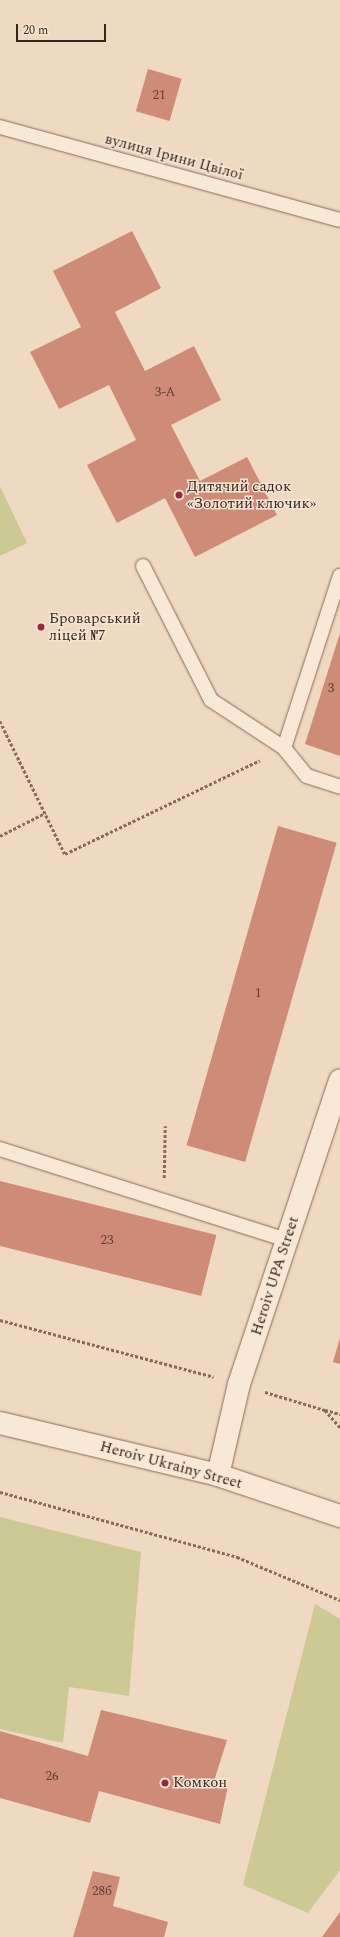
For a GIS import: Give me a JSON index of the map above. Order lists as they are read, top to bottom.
{
  "streets": {
    "street": ["Heroiv UPA Street", "Heroiv Ukrainy Street"],
    "lane": ["вулиця Ірини Цвілої"]
  },
  "crossings": [
    ["Heroiv UPA Street", "Heroiv Ukrainy Street"]
  ],
  "places": ["Дитячий садок «Золотий ключик»", "Броварський ліцей №7", "Комкон"],
  "house_numbers": [
    "21",
    "3-А",
    "3",
    "1",
    "23",
    "26",
    "28б"
  ],
  "scale_bar": "20 m"
}
